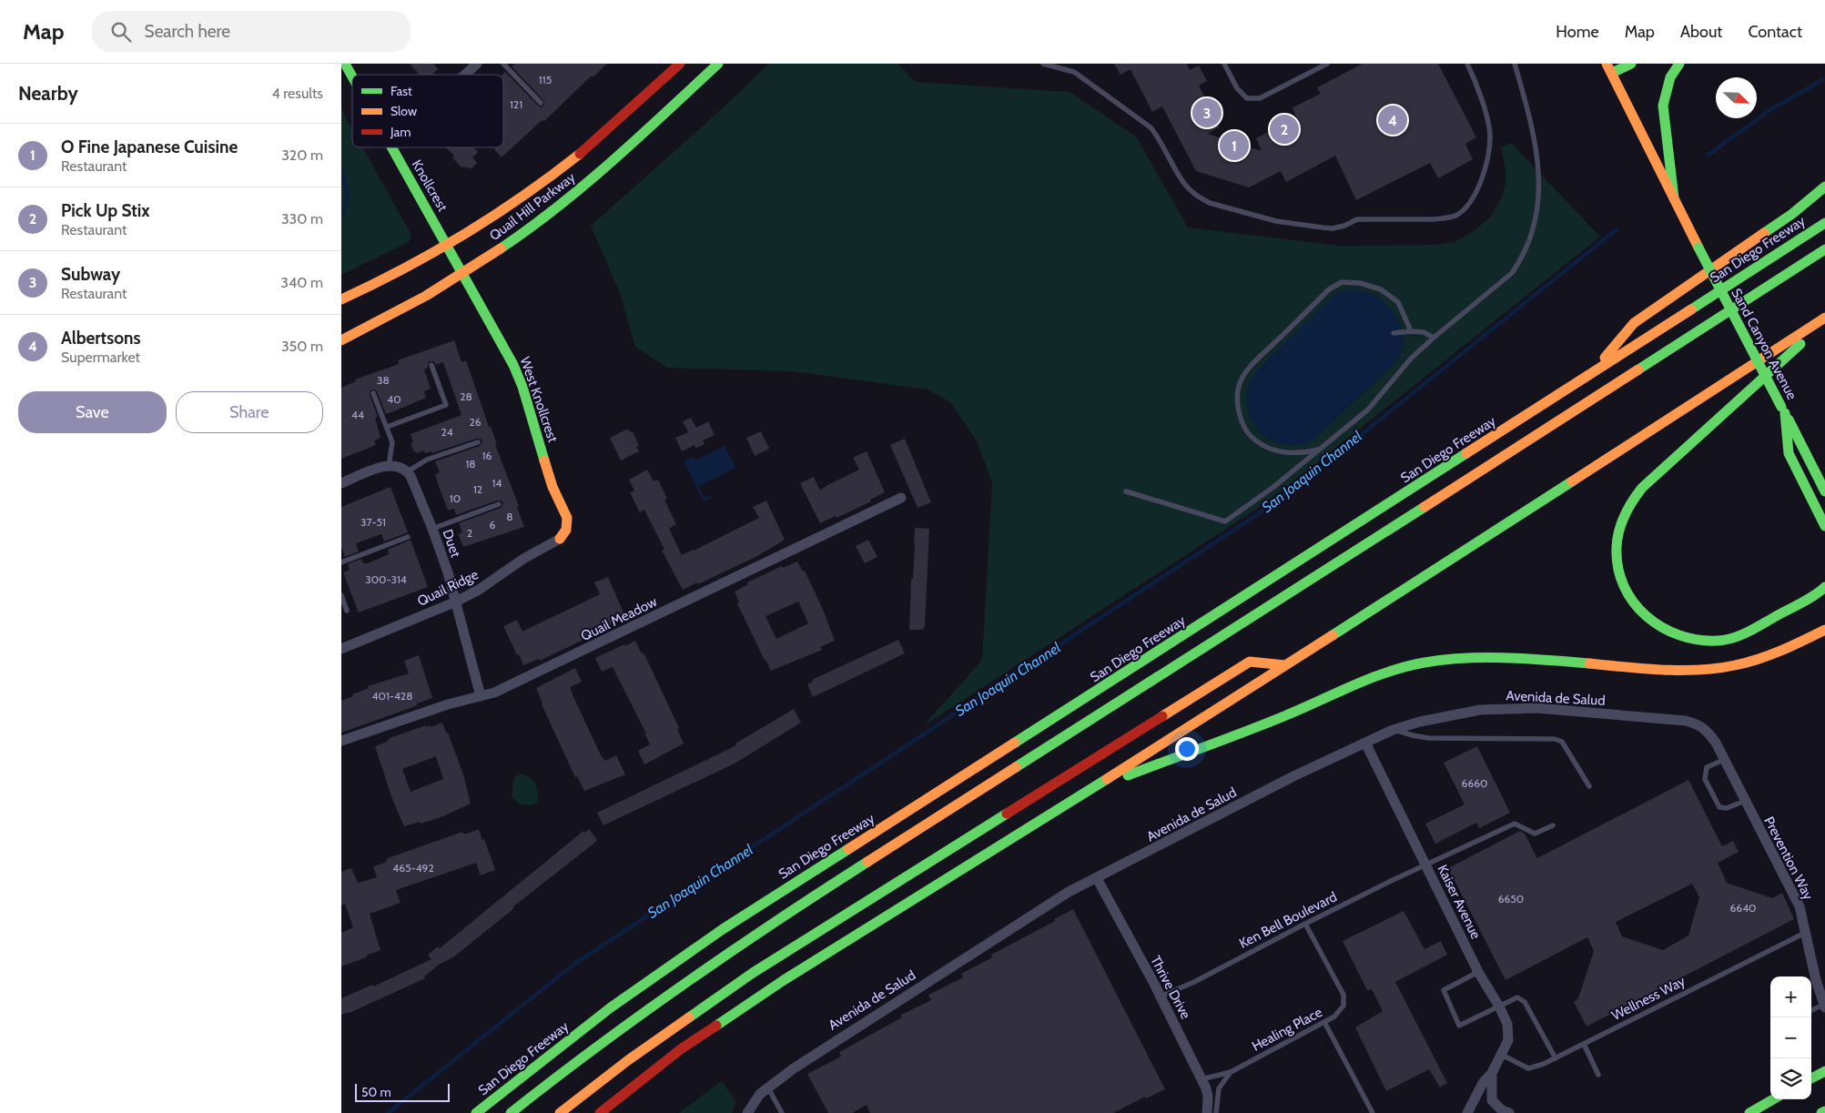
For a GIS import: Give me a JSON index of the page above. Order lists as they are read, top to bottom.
{
  "streets": {
    "main road": [
      "Knollcrest",
      "Quail Hill Parkway",
      "San Diego Freeway",
      "Sand Canyon Avenue",
      "West Knollcrest"
    ],
    "street": [
      "Duet",
      "Quail Ridge",
      "Quail Meadow",
      "Avenida de Salud",
      "Prevention Way",
      "Kaiser Avenue",
      "Thrive Drive"
    ],
    "lane": ["Ken Bell Boulevard", "Wellness Way", "Healing Place"]
  },
  "crossings": [
    ["Knollcrest", "Quail Hill Parkway"],
    ["Knollcrest", "West Knollcrest"],
    ["Quail Hill Parkway", "West Knollcrest"],
    ["West Knollcrest", "Quail Ridge"],
    ["Duet", "Quail Ridge"],
    ["Duet", "Quail Meadow"],
    ["Avenida de Salud", "Prevention Way"],
    ["Avenida de Salud", "Kaiser Avenue"],
    ["Avenida de Salud", "Thrive Drive"],
    ["Prevention Way", "Wellness Way"],
    ["Kaiser Avenue", "Ken Bell Boulevard"],
    ["Kaiser Avenue", "Wellness Way"],
    ["Ken Bell Boulevard", "Thrive Drive"],
    ["Ken Bell Boulevard", "Healing Place"],
    ["Thrive Drive", "Healing Place"]
  ],
  "water": ["San Joaquin Channel"],
  "house_numbers": [
    "115",
    "121",
    "38",
    "28",
    "40",
    "44",
    "26",
    "24",
    "16",
    "18",
    "14",
    "12",
    "10",
    "8",
    "37-51",
    "6",
    "2",
    "300-314",
    "401-428",
    "6660",
    "465-492",
    "6650",
    "6640"
  ],
  "legend": ["Fast", "Slow", "Jam"],
  "scale_bar": "50 m",
  "north": "bottom right",
  "page": {
    "header": "Map",
    "search": "Search here",
    "nav": [
      "Home",
      "Map",
      "About",
      "Contact"
    ],
    "heading": ["Nearby", "4 results"],
    "pins": [
      "3",
      "4",
      "2",
      "1"
    ],
    "list": [
      {
        "mark": "1",
        "name": "O Fine Japanese Cuisine",
        "note": "Restaurant",
        "value": "320 m"
      },
      {
        "mark": "2",
        "name": "Pick Up Stix",
        "note": "Restaurant",
        "value": "330 m"
      },
      {
        "mark": "3",
        "name": "Subway",
        "note": "Restaurant",
        "value": "340 m"
      },
      {
        "mark": "4",
        "name": "Albertsons",
        "note": "Supermarket",
        "value": "350 m"
      }
    ],
    "buttons": ["Save", "Share"],
    "map_buttons": ["+", "−"],
    "scale": "50 m"
  }
}
